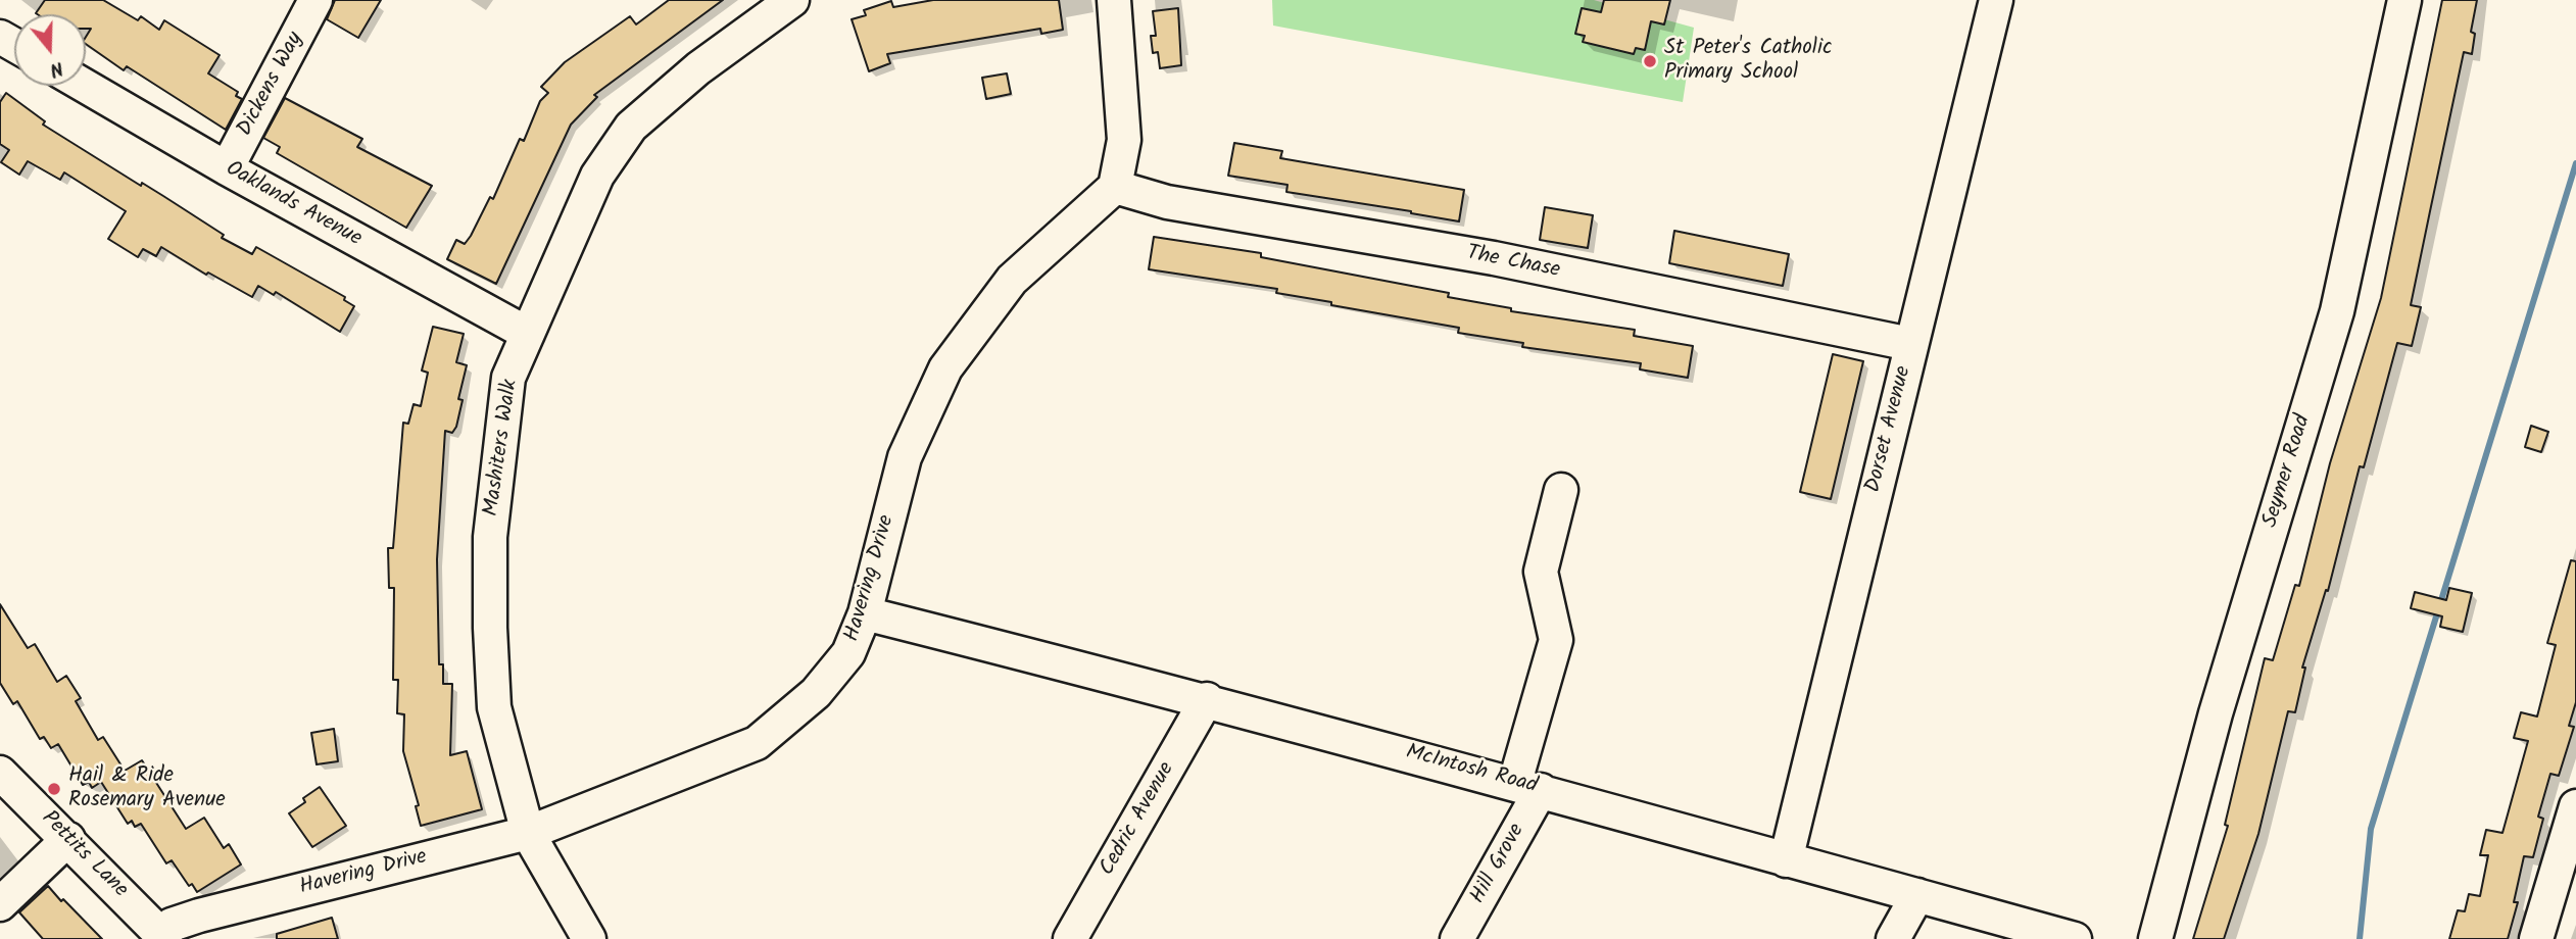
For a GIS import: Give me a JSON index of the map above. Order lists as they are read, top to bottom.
{
  "streets": {
    "street": [
      "Dickens Way",
      "Oaklands Avenue",
      "The Chase",
      "Dorset Avenue",
      "Mashiters Walk",
      "Seymer Road",
      "Havering Drive",
      "McIntosh Road",
      "Cedric Avenue",
      "Pettits Lane",
      "Hill Grove"
    ]
  },
  "crossings": [
    ["Dickens Way", "Oaklands Avenue"],
    ["Oaklands Avenue", "Mashiters Walk"],
    ["The Chase", "Dorset Avenue"],
    ["The Chase", "Havering Drive"],
    ["Dorset Avenue", "McIntosh Road"],
    ["Mashiters Walk", "Havering Drive"],
    ["Havering Drive", "McIntosh Road"],
    ["Havering Drive", "Pettits Lane"],
    ["McIntosh Road", "Cedric Avenue"],
    ["McIntosh Road", "Hill Grove"]
  ],
  "places": ["St Peter's Catholic Primary School", "Hail & Ride Rosemary Avenue"],
  "north": "bottom"
}
